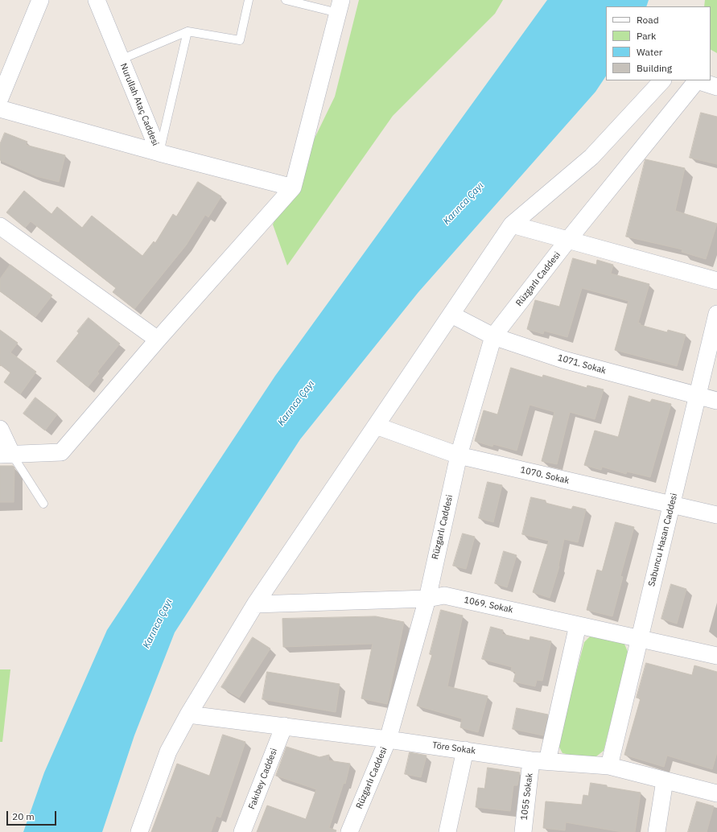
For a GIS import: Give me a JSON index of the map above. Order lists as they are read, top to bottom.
{
  "streets": {
    "street": [
      "Nurullah Ataç Caddesi",
      "Rüzgarlı Caddesi",
      "1071. Sokak",
      "1070. Sokak",
      "Sabuncu Hasan Caddesi",
      "1069. Sokak",
      "Töre Sokak",
      "Fakıbey Caddesi",
      "1055 Sokak"
    ]
  },
  "crossings": [
    ["Rüzgarlı Caddesi", "1071. Sokak"],
    ["Rüzgarlı Caddesi", "1070. Sokak"],
    ["Rüzgarlı Caddesi", "1069. Sokak"],
    ["Rüzgarlı Caddesi", "Töre Sokak"],
    ["1071. Sokak", "Sabuncu Hasan Caddesi"],
    ["1070. Sokak", "Sabuncu Hasan Caddesi"],
    ["Sabuncu Hasan Caddesi", "1069. Sokak"],
    ["Sabuncu Hasan Caddesi", "Töre Sokak"],
    ["1069. Sokak", "1055 Sokak"],
    ["Töre Sokak", "Fakıbey Caddesi"],
    ["Töre Sokak", "1055 Sokak"]
  ],
  "water": ["Karınca Çayı"],
  "legend": [
    "Road",
    "Park",
    "Water",
    "Building"
  ],
  "scale_bar": "20 m"
}
